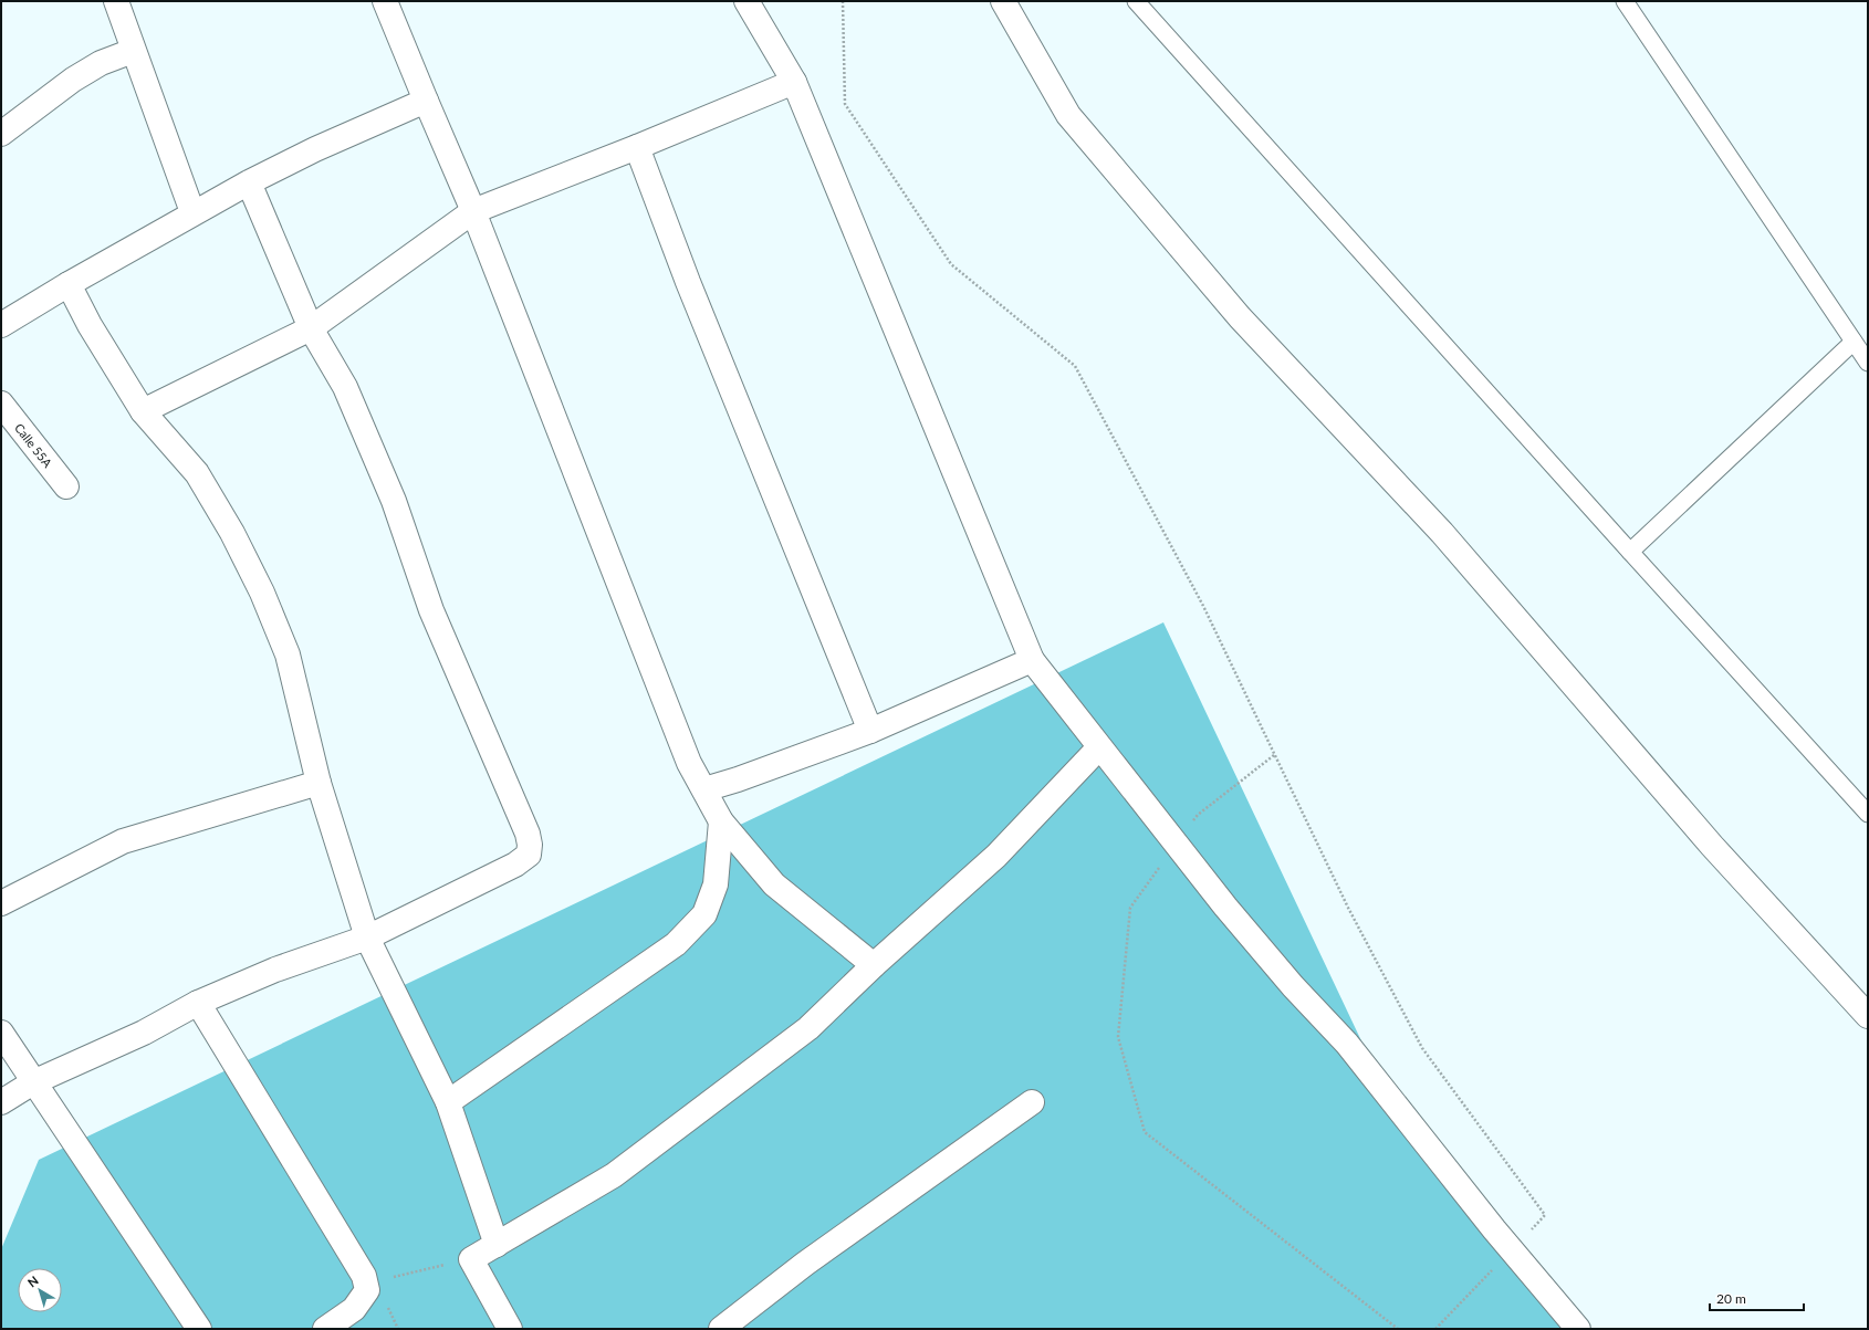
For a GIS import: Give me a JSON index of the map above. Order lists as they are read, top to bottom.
{
  "streets": {
    "street": ["Calle 55A"]
  },
  "scale_bar": "20 m",
  "north": "top left"
}
